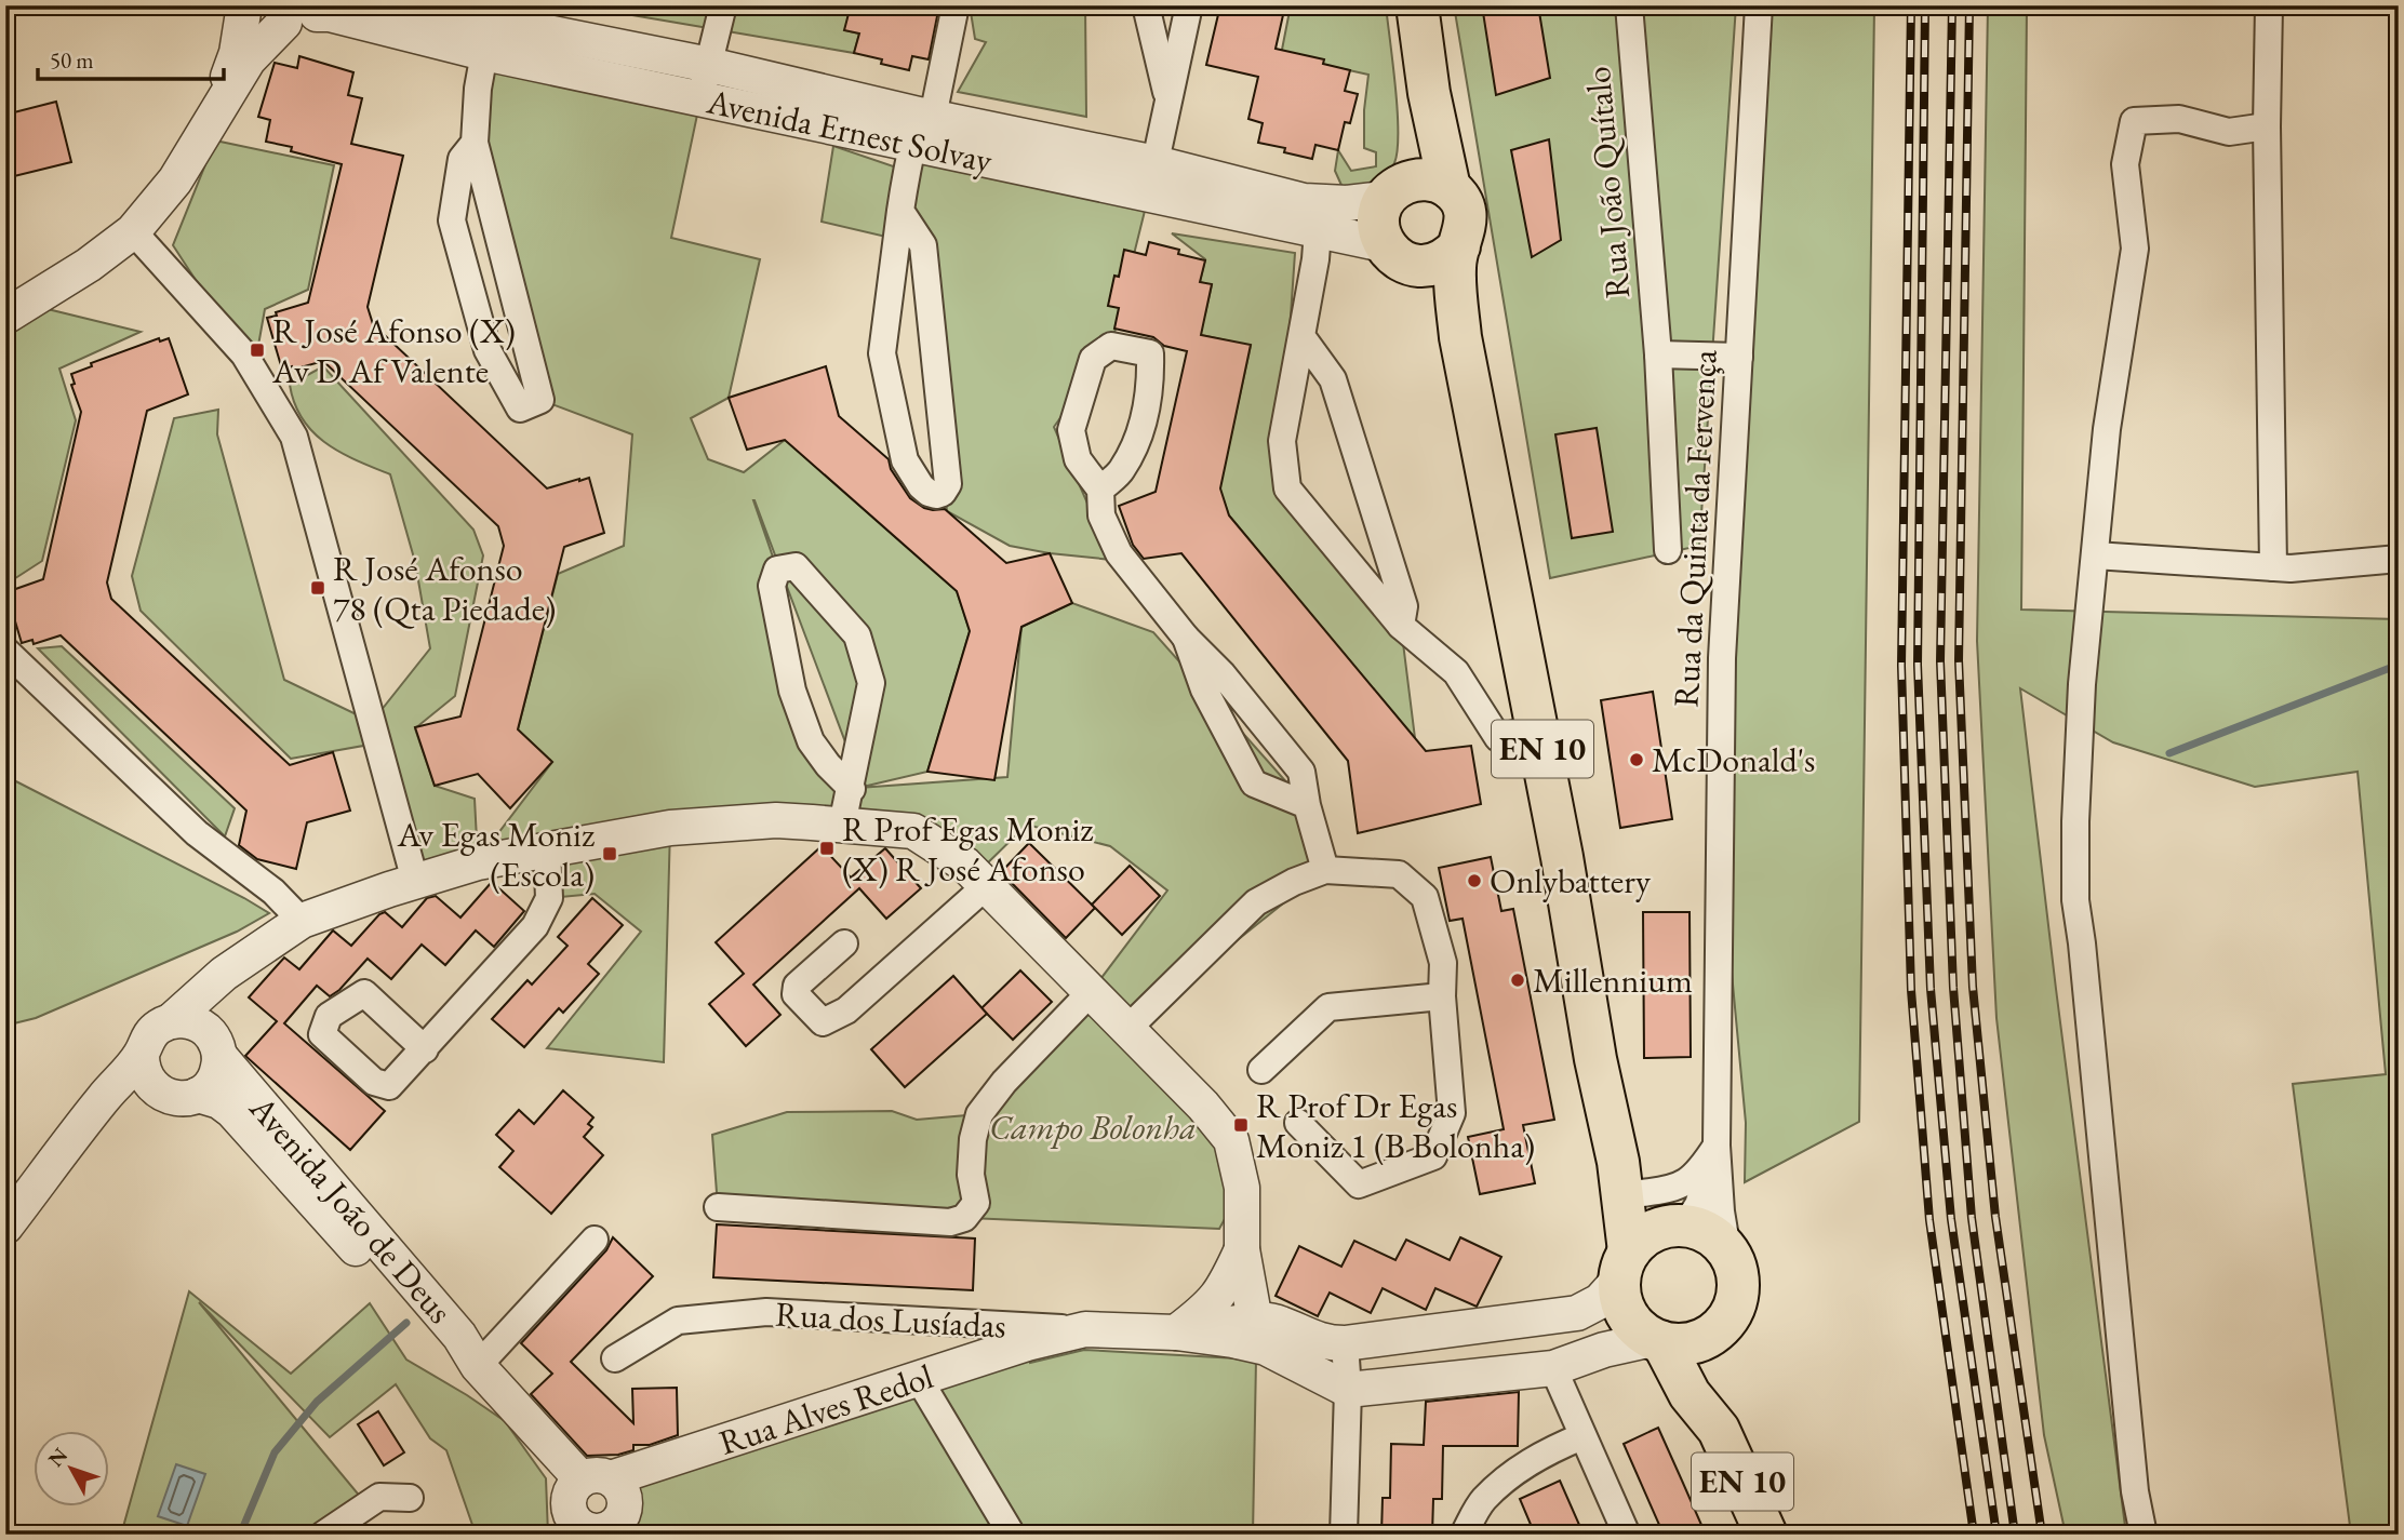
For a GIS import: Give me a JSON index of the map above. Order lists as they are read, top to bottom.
{
  "streets": {
    "main road": ["EN 10"],
    "street": [
      "Avenida Ernest Solvay",
      "Rua João Quítalo",
      "Rua da Quinta da Fervença",
      "Avenida João de Deus",
      "Rua dos Lusíadas",
      "Rua Alves Redol"
    ]
  },
  "crossings": [
    ["Avenida Ernest Solvay", "EN 10"],
    ["Rua da Quinta da Fervença", "EN 10"],
    ["Avenida João de Deus", "Rua Alves Redol"],
    ["Rua dos Lusíadas", "Rua Alves Redol"]
  ],
  "parks": ["Campo Bolonha"],
  "places": {
    "transit": [
      "R José Afonso (X) Av D Af Valente",
      "R José Afonso 78 (Qta Piedade)",
      "R Prof Egas Moniz (X) R José Afonso",
      "Av Egas Moniz (Escola)",
      "R Prof Dr Egas Moniz 1 (B Bolonha)"
    ],
    "other": ["McDonald's", "Onlybattery", "Millennium"]
  },
  "scale_bar": "50 m",
  "north": "top left"
}
